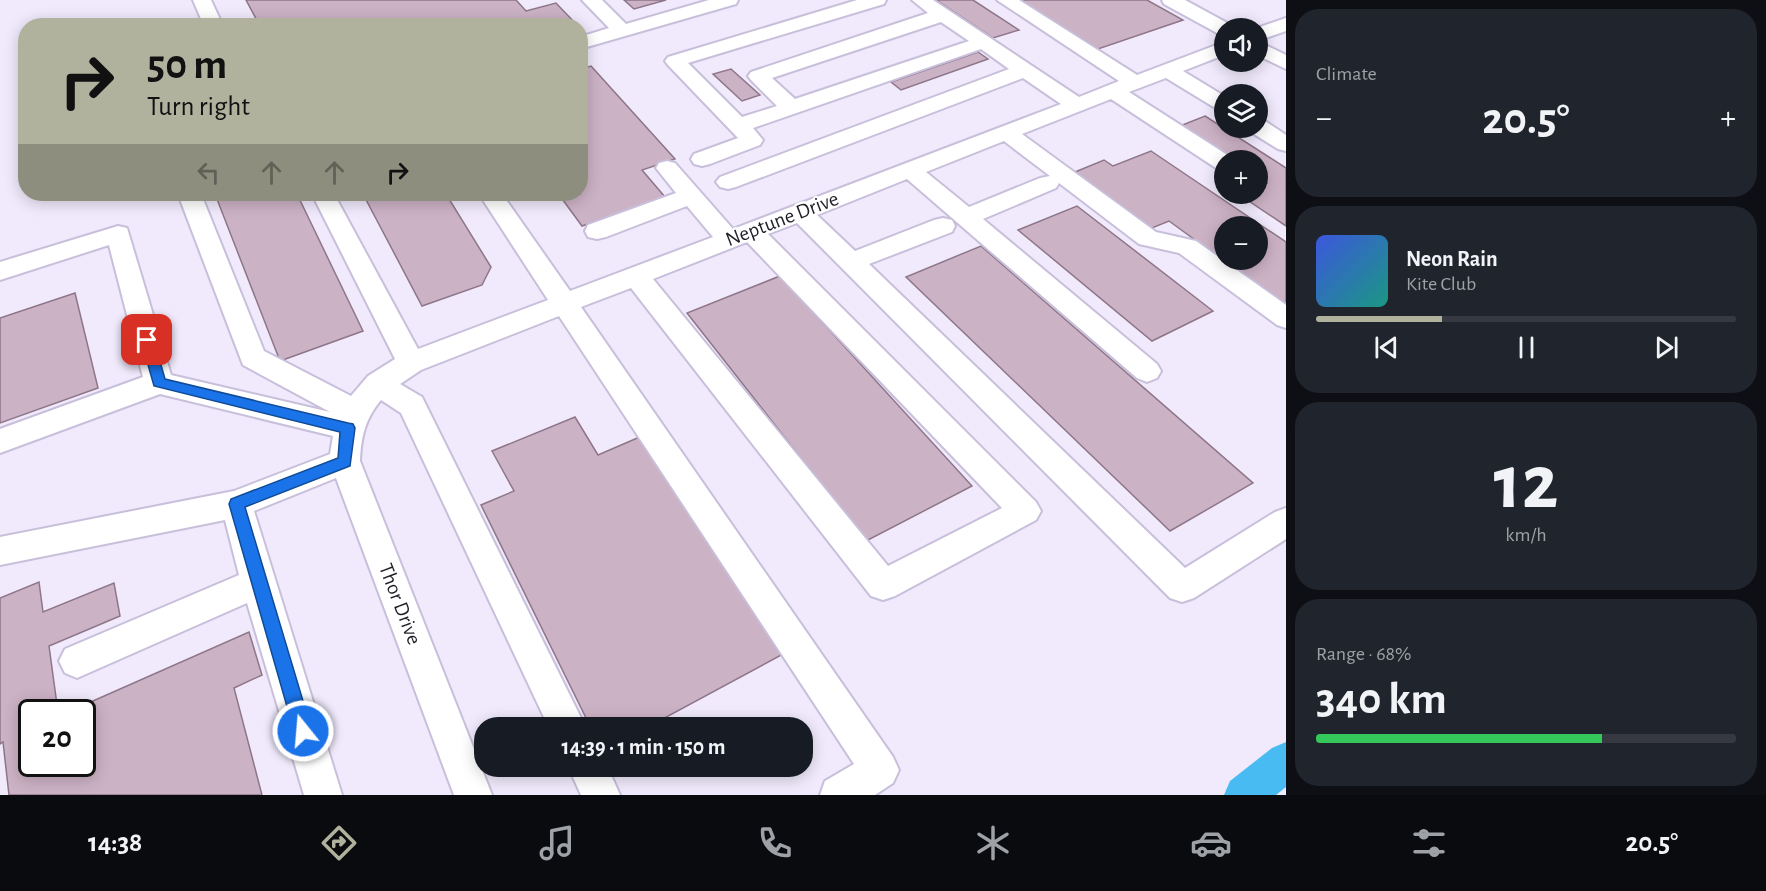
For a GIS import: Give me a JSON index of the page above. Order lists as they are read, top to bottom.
{
  "streets": {
    "street": ["Neptune Drive", "Thor Drive"]
  },
  "crossings": [
    ["Neptune Drive", "Thor Drive"]
  ],
  "page": {
    "tile": [
      "Climate",
      ["12", "km/h"],
      ["Range · 68%", "340 km"]
    ],
    "map_buttons": ["+", "−"],
    "turn": ["50 m", "Turn right"],
    "heat": ["−", "20.5°", "+"],
    "song": ["Neon Rain", "Kite Club"],
    "limit": "20",
    "trip": "14:39 · 1 min · 150 m",
    "tabs": ["14:38", "20.5°"]
  }
}
